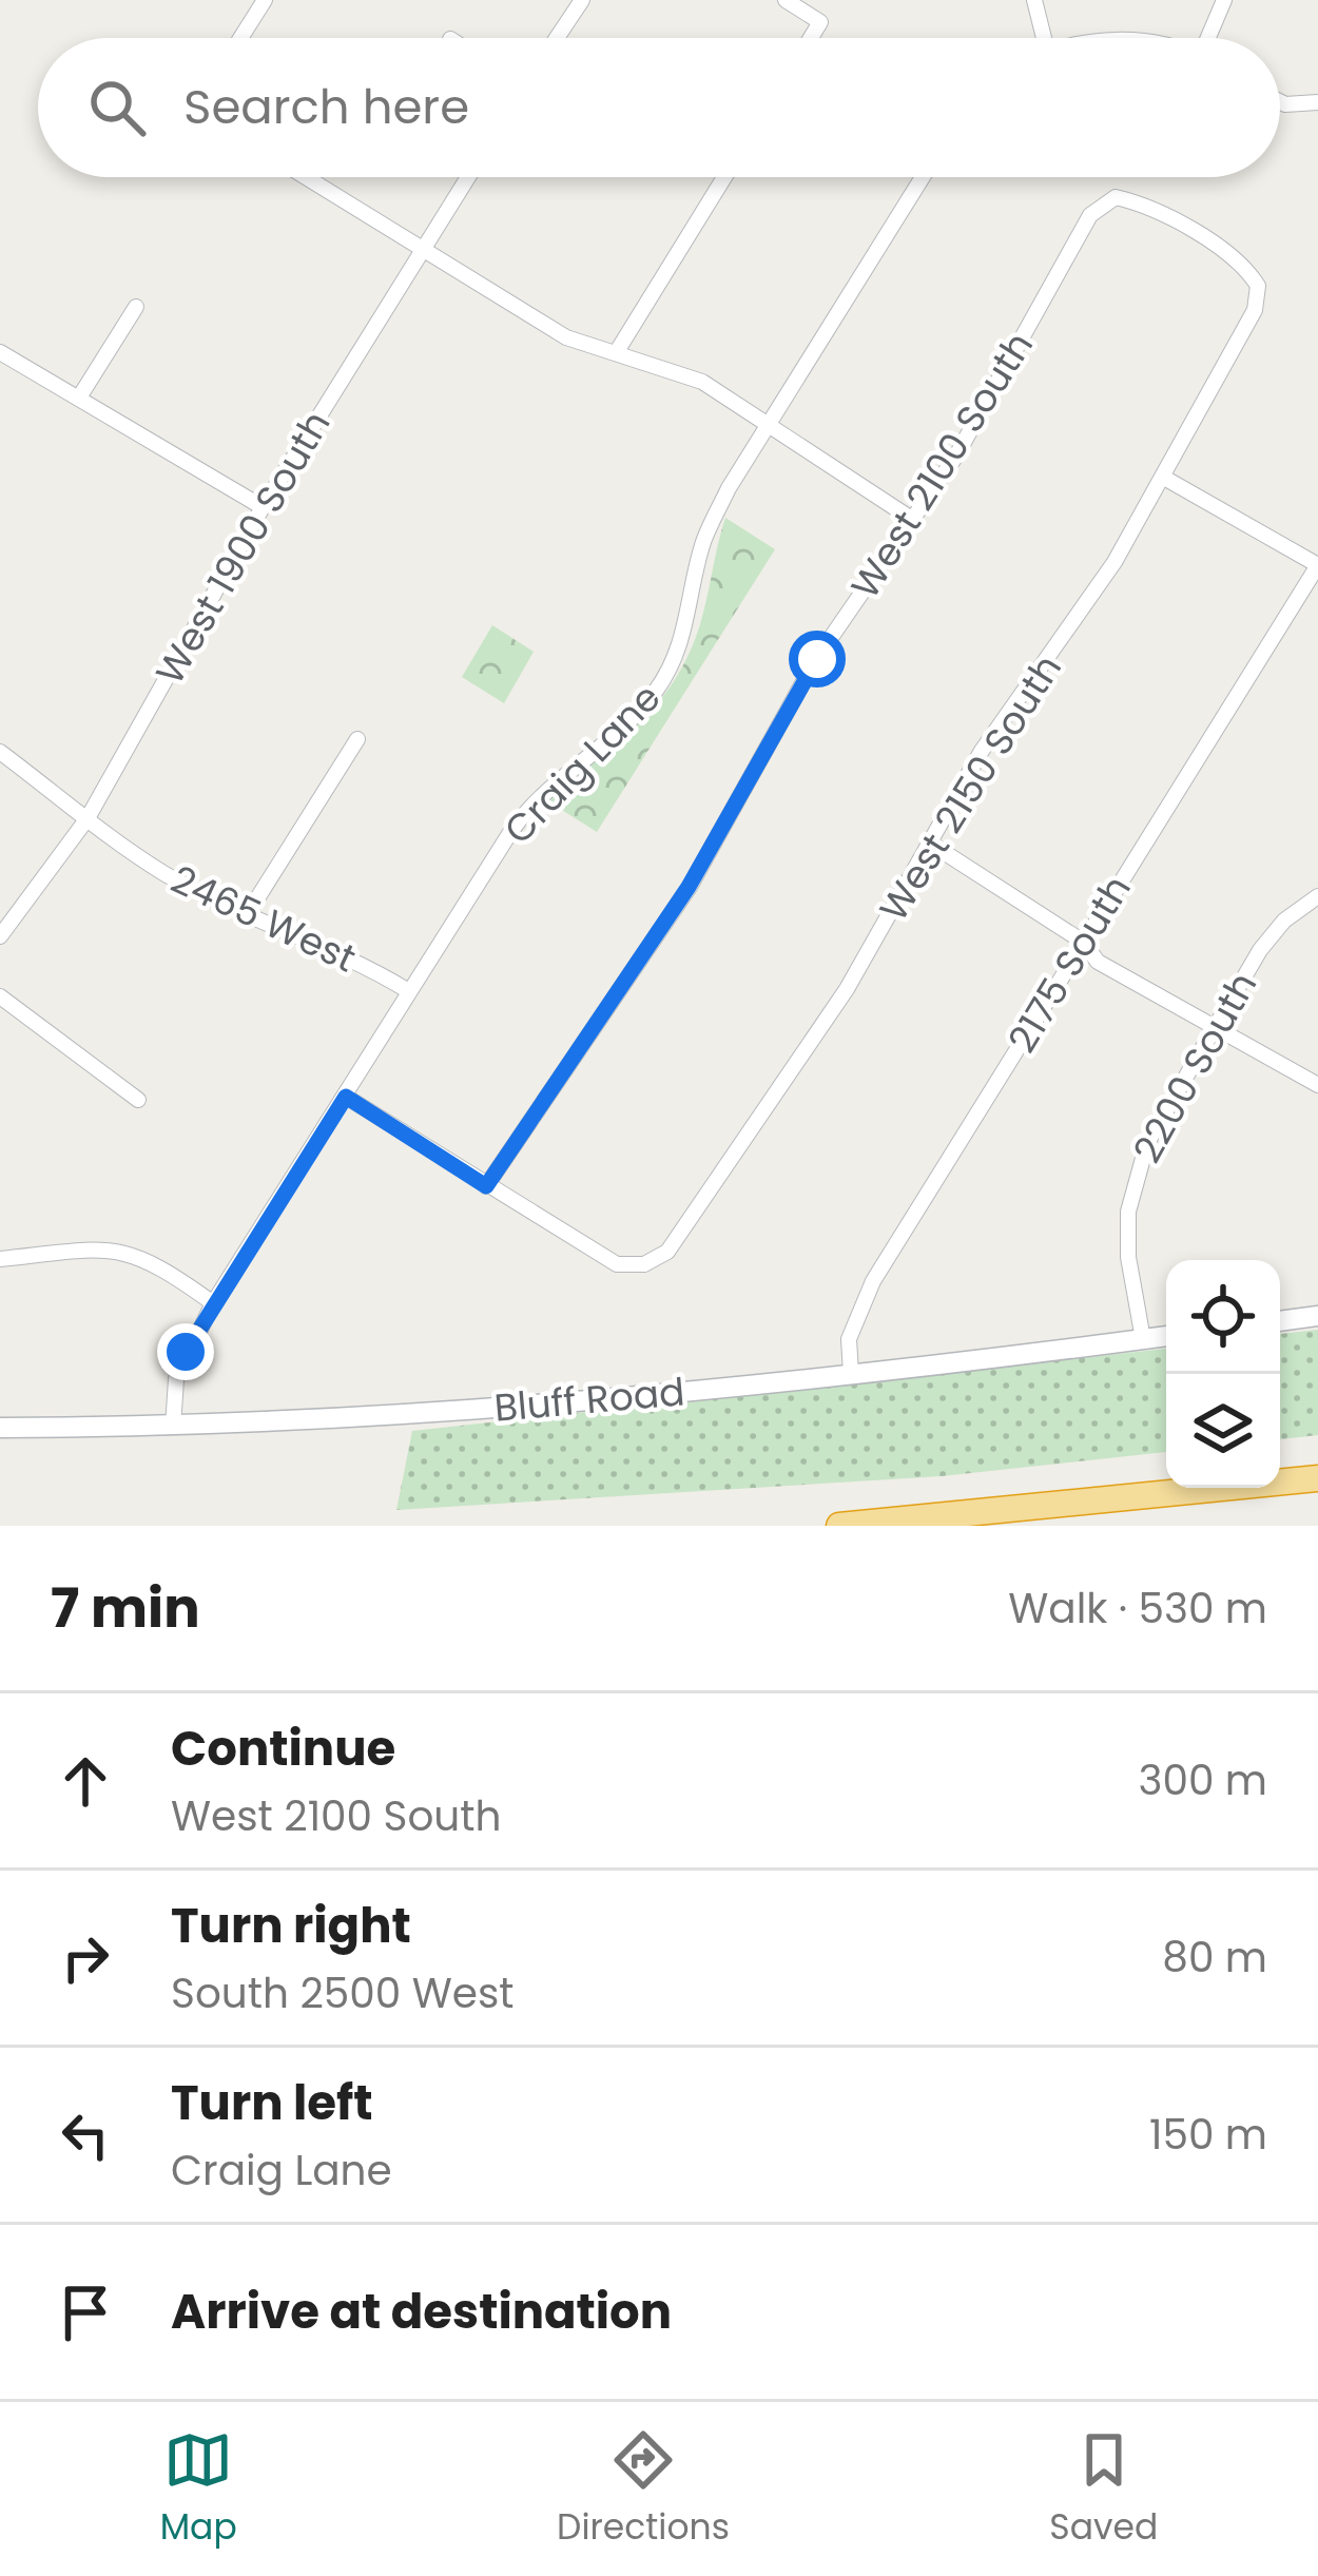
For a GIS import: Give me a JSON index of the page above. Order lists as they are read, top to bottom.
{
  "streets": {
    "street": [
      "West 2100 South",
      "West 1900 South",
      "Craig Lane",
      "West 2150 South",
      "2465 West",
      "2175 South",
      "2200 South",
      "Bluff Road"
    ]
  },
  "crossings": [
    ["West 2100 South", "West 2150 South"],
    ["West 1900 South", "2465 West"],
    ["Craig Lane", "2465 West"],
    ["Craig Lane", "Bluff Road"],
    ["2175 South", "Bluff Road"],
    ["2200 South", "Bluff Road"]
  ],
  "page": {
    "search": "Search here",
    "heading": ["7 min", "Walk · 530 m"],
    "list": [
      ["Continue", "West 2100 South", "300 m"],
      ["Turn right", "South 2500 West", "80 m"],
      ["Turn left", "Craig Lane", "150 m"],
      "Arrive at destination"
    ],
    "nav": ["Map", "Directions", "Saved"]
  }
}
